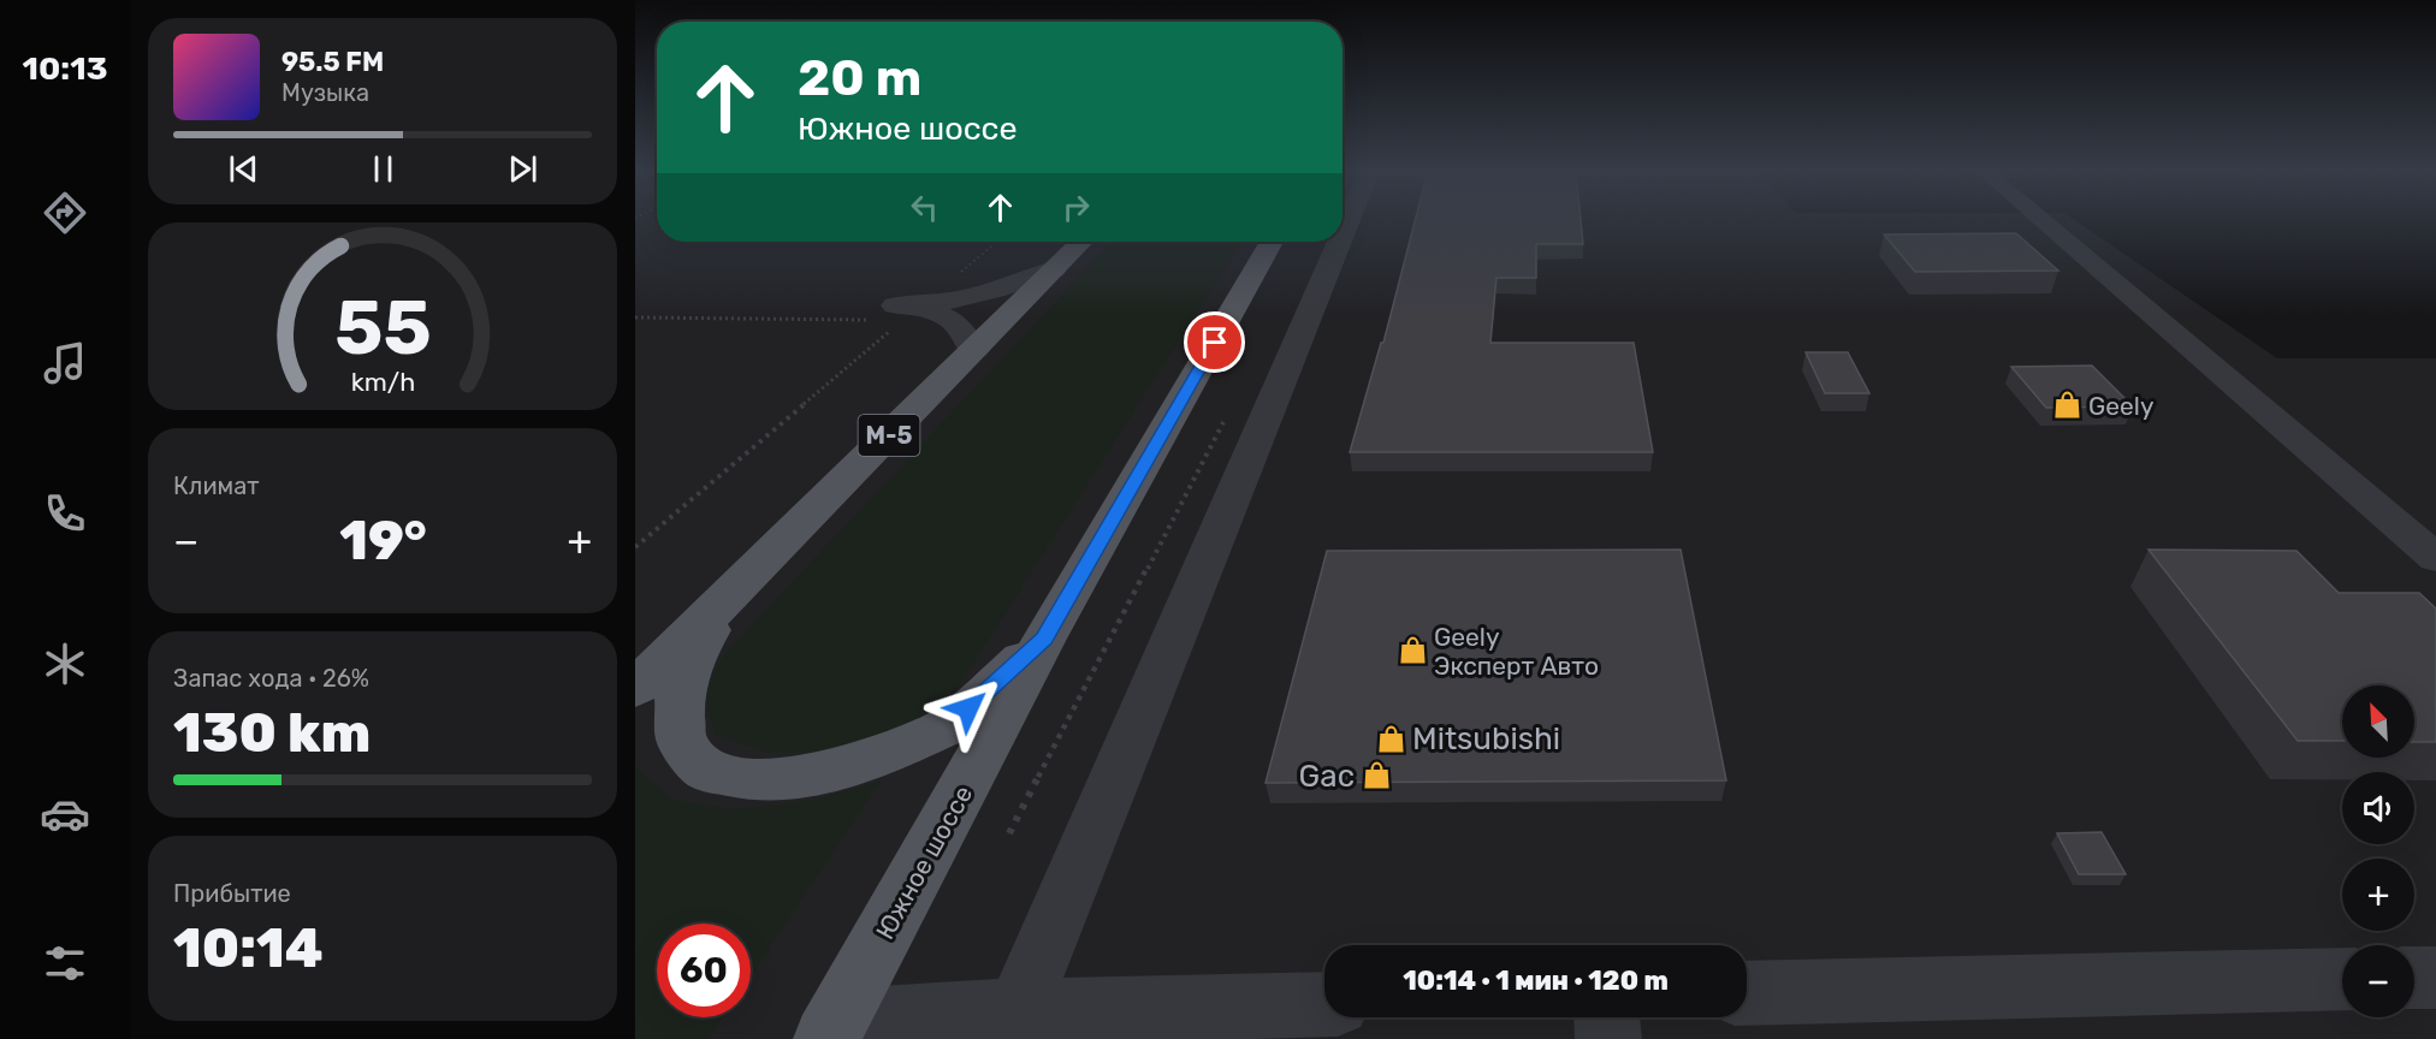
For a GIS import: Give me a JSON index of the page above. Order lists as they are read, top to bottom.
{
  "streets": {
    "main road": ["М-5", "Южное шоссе"]
  },
  "places": {
    "shop": [
      "Geely",
      "Geely Эксперт Авто",
      "Mitsubishi",
      "Gac"
    ]
  },
  "north": "top left",
  "page": {
    "tabs": "10:13",
    "turn": ["20 m", "Южное шоссе"],
    "song": ["95.5 FM", "Музыка"],
    "tile": [
      "Климат",
      ["Запас хода · 26%", "130 km"],
      ["Прибытие", "10:14"]
    ],
    "heat": ["−", "19°", "+"],
    "map_buttons": ["+", "−"],
    "limit": "60",
    "trip": "10:14 · 1 мин · 120 m",
    "gauge": ["55", "km/h"]
  }
}
